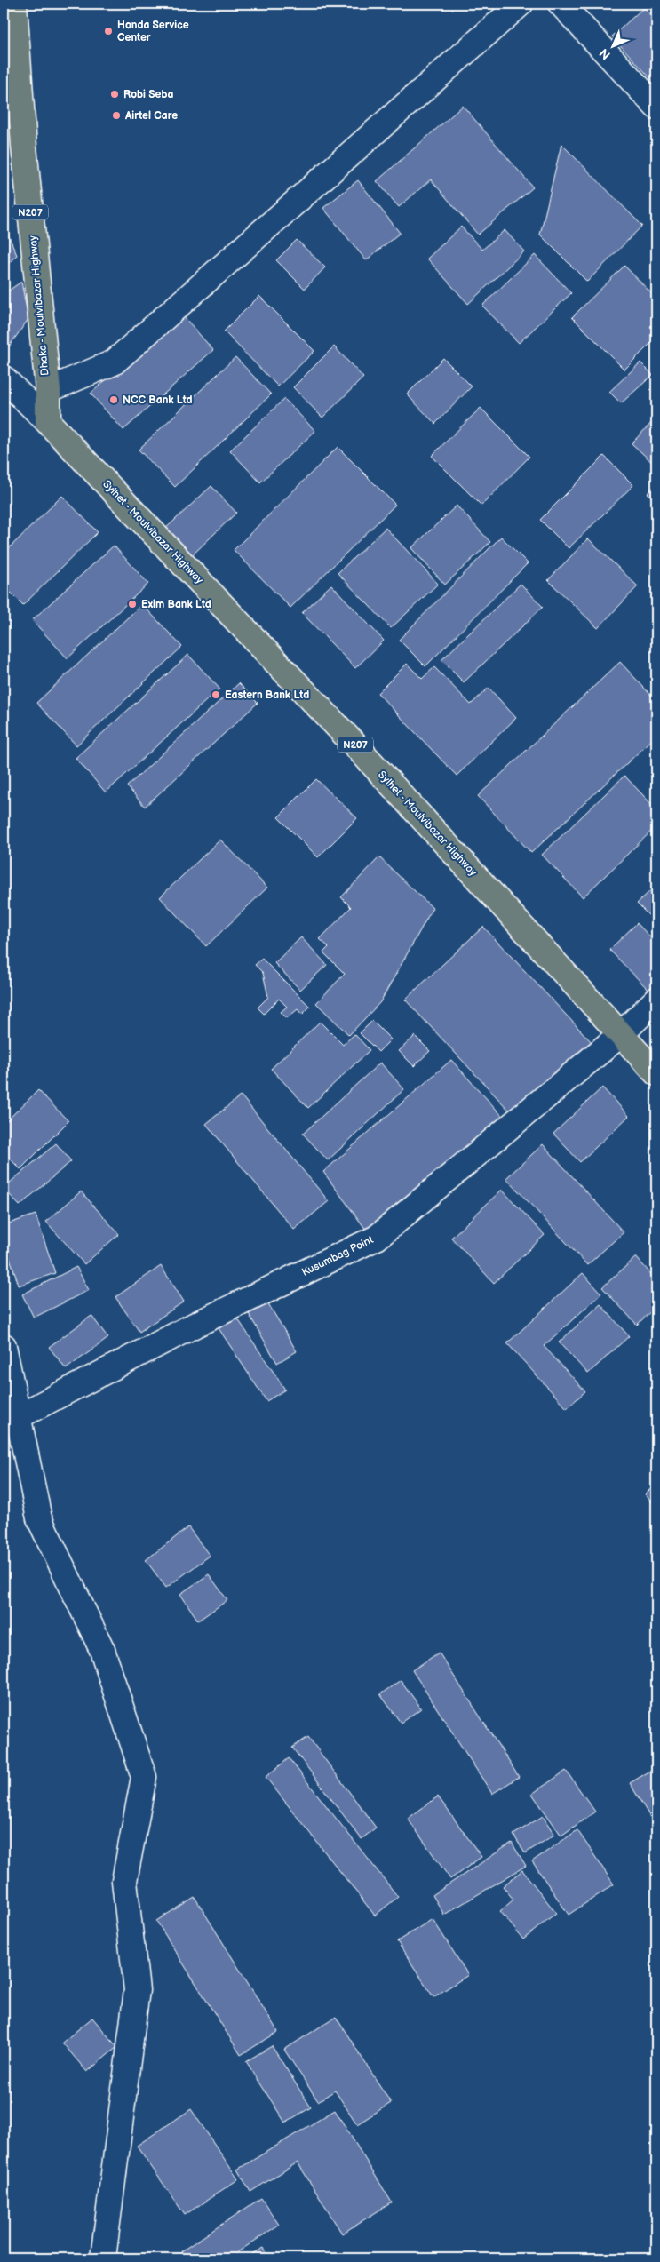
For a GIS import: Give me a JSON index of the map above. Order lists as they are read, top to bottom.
{
  "streets": {
    "highway": ["N207", "Dhaka - Moulvibazar Highway", "Sylhet - Moulvibazar Highway"],
    "street": ["Kusumbag Point"]
  },
  "crossings": [
    ["Dhaka - Moulvibazar Highway", "Sylhet - Moulvibazar Highway"],
    ["Sylhet - Moulvibazar Highway", "Kusumbag Point"]
  ],
  "places": [
    "Honda Service Center",
    "Robi Seba",
    "Airtel Care",
    "NCC Bank Ltd",
    "Exim Bank Ltd",
    "Eastern Bank Ltd"
  ],
  "north": "bottom left"
}
